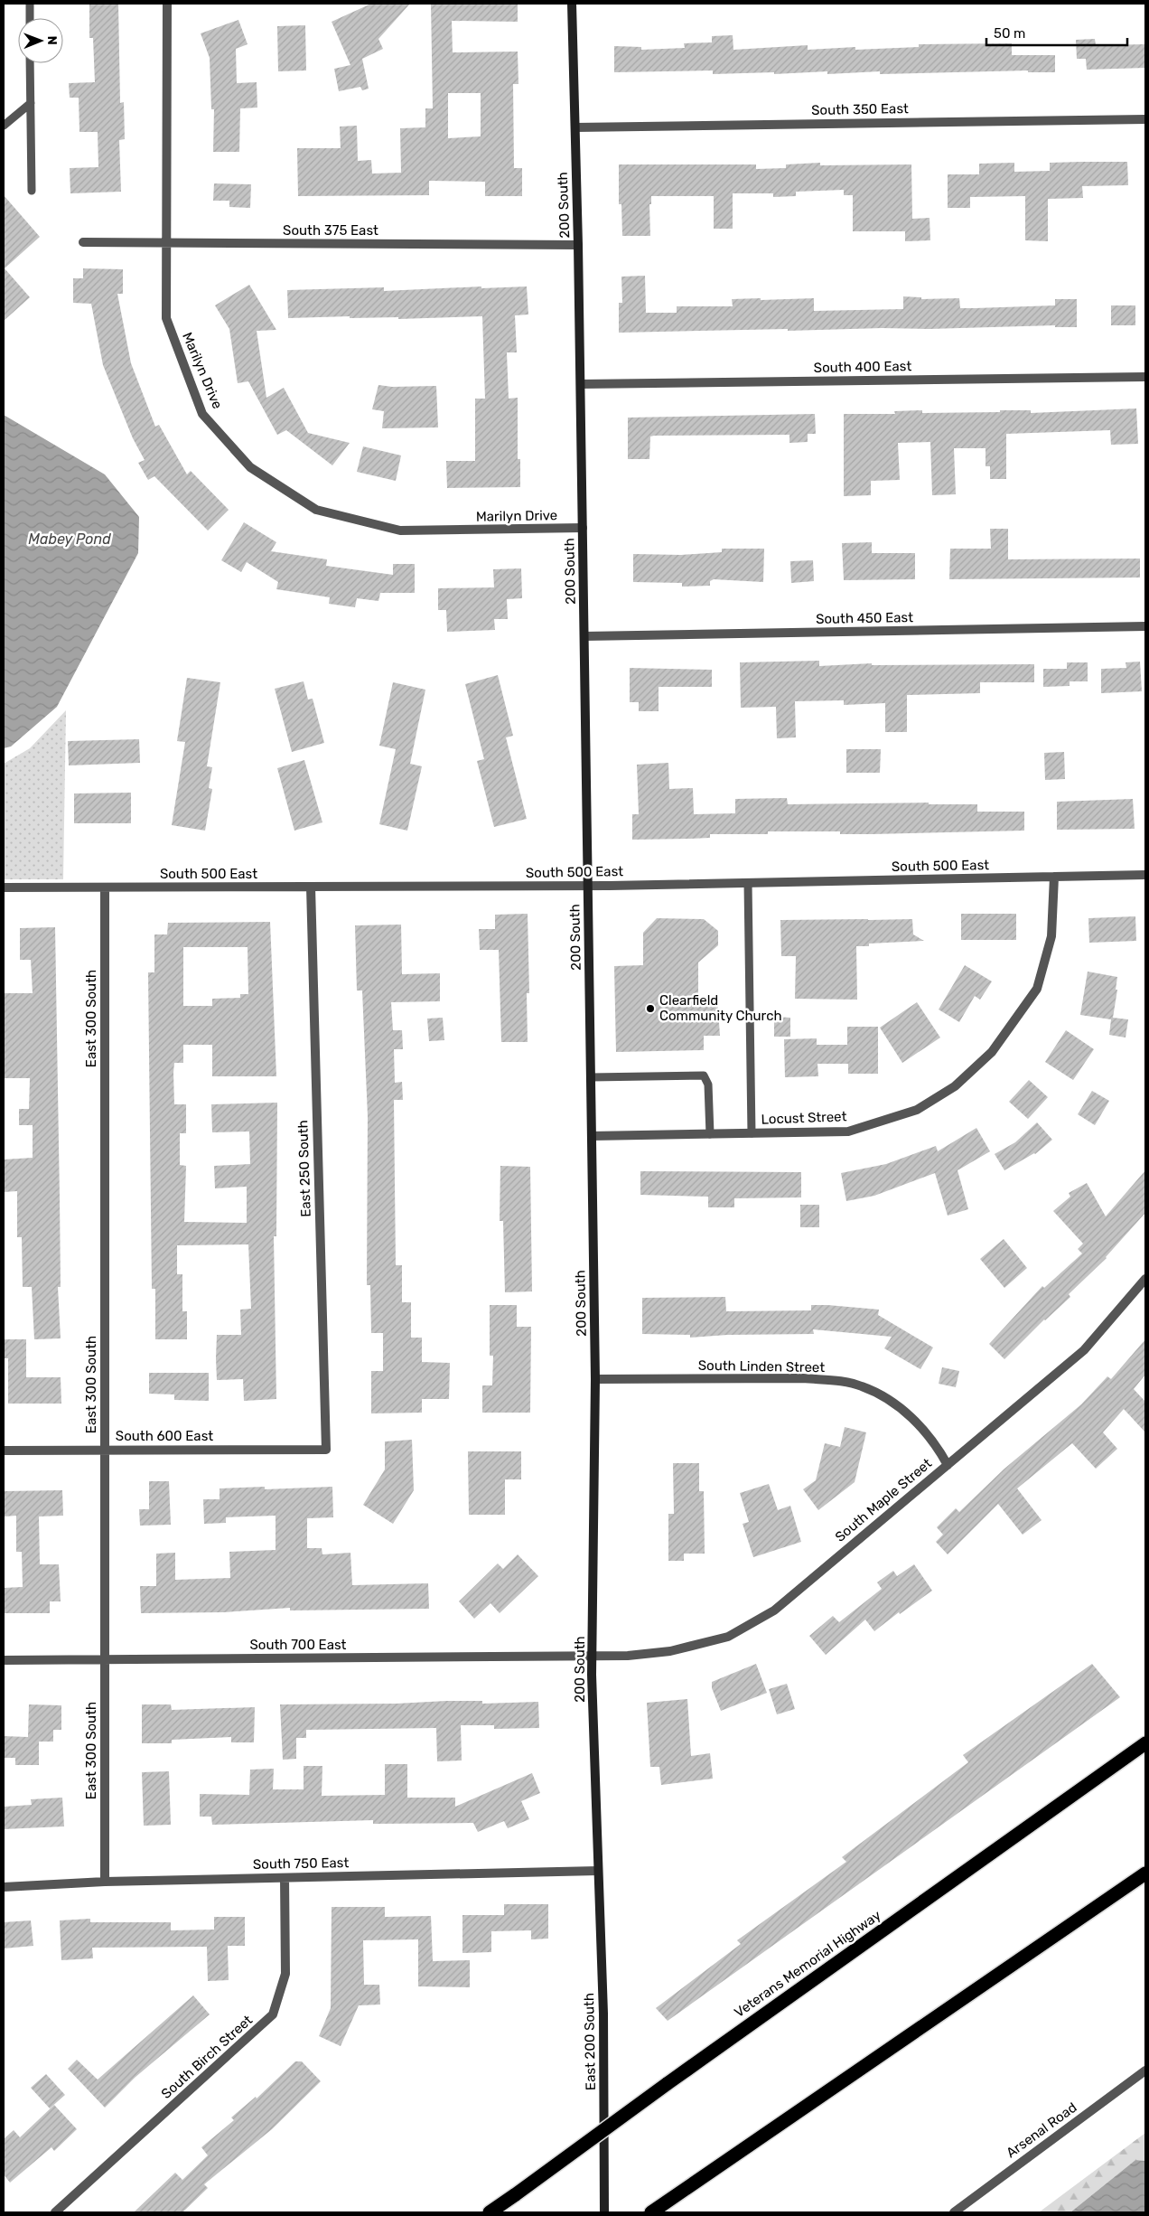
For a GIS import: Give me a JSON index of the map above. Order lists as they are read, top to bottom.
{
  "streets": {
    "highway": ["Veterans Memorial Highway"],
    "street": [
      "South 350 East",
      "200 South",
      "South 375 East",
      "South 400 East",
      "Marilyn Drive",
      "South 450 East",
      "South 500 East",
      "East 300 South",
      "Locust Street",
      "East 250 South",
      "South Linden Street",
      "South 600 East",
      "South Maple Street",
      "South 700 East",
      "South 750 East",
      "East 200 South",
      "South Birch Street",
      "Arsenal Road"
    ]
  },
  "crossings": [
    ["South 350 East", "200 South"],
    ["200 South", "South 375 East"],
    ["200 South", "South 400 East"],
    ["200 South", "Marilyn Drive"],
    ["200 South", "South 450 East"],
    ["200 South", "South 500 East"],
    ["200 South", "Locust Street"],
    ["200 South", "South Linden Street"],
    ["200 South", "South Maple Street"],
    ["200 South", "South 700 East"],
    ["200 South", "South 750 East"],
    ["200 South", "East 200 South"],
    ["South 375 East", "Marilyn Drive"],
    ["South 500 East", "East 300 South"],
    ["South 500 East", "Locust Street"],
    ["South 500 East", "East 250 South"],
    ["East 300 South", "South 600 East"],
    ["East 300 South", "South 700 East"],
    ["East 300 South", "South 750 East"],
    ["East 250 South", "South 600 East"],
    ["South Linden Street", "South Maple Street"],
    ["South Maple Street", "South 700 East"],
    ["South 750 East", "East 200 South"],
    ["South 750 East", "South Birch Street"]
  ],
  "water": ["Mabey Pond"],
  "places": ["Clearfield Community Church"],
  "scale_bar": "50 m",
  "north": "right"
}
